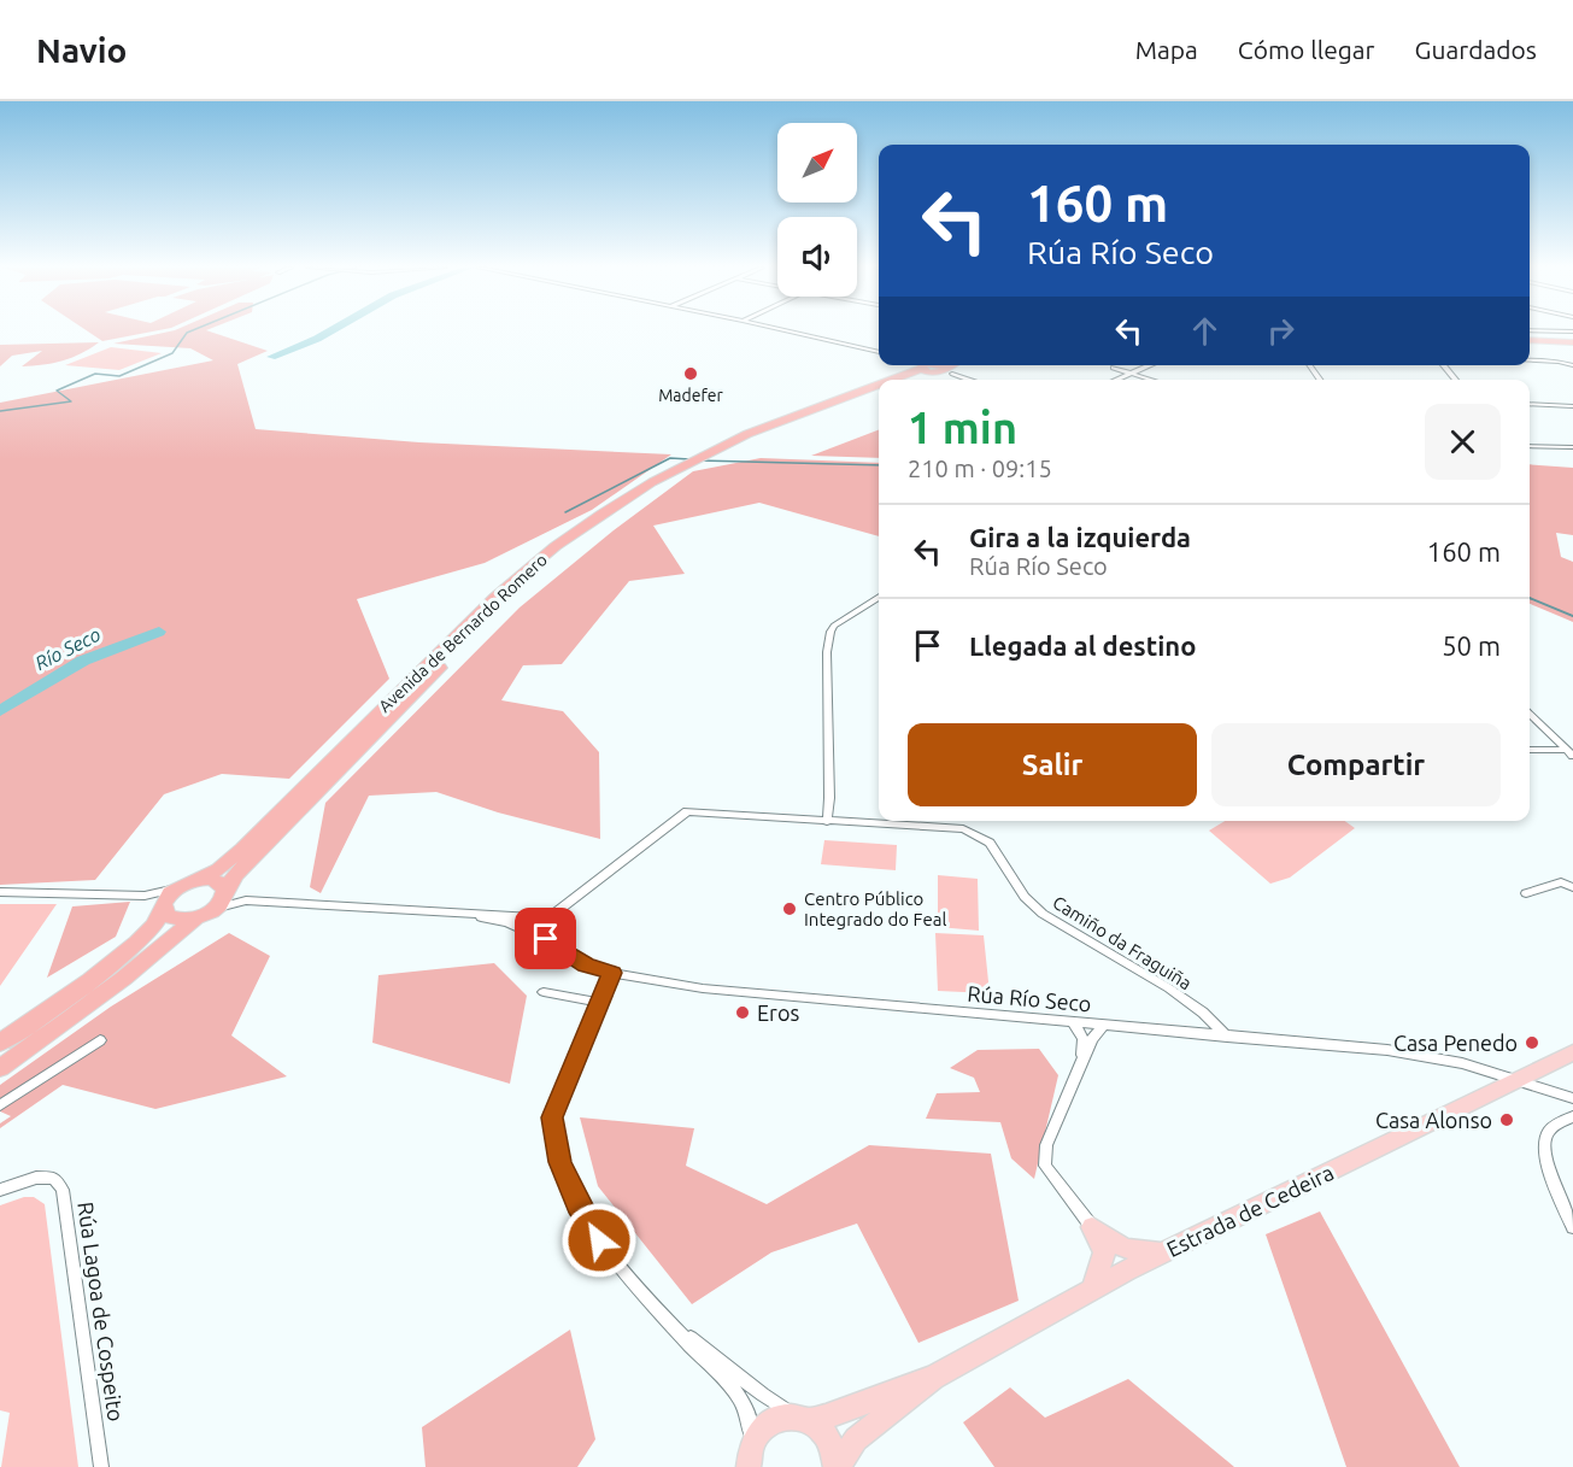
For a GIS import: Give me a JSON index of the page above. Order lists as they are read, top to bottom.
{
  "streets": {
    "highway": ["Avenida de Bernardo Romero"],
    "main road": ["Estrada de Cedeira"],
    "street": ["Camiño da Fraguiña", "Rúa Río Seco", "Rúa Lagoa de Cospeito"]
  },
  "crossings": [
    ["Camiño da Fraguiña", "Rúa Río Seco"],
    ["Rúa Río Seco", "Estrada de Cedeira"]
  ],
  "water": ["Río Seco"],
  "places": [
    "Madefer",
    "Centro Público Integrado do Feal",
    "Eros",
    "Casa Penedo",
    "Casa Alonso"
  ],
  "north": "top right",
  "page": {
    "header": "Navio",
    "nav": ["Mapa", "Cómo llegar", "Guardados"],
    "turn": ["160 m", "Rúa Río Seco"],
    "heading": ["1 min", "210 m · 09:15"],
    "list": [
      {
        "name": "Gira a la izquierda",
        "note": "Rúa Río Seco",
        "value": "160 m"
      },
      {
        "name": "Llegada al destino",
        "value": "50 m"
      }
    ],
    "buttons": ["Salir", "Compartir"]
  }
}
